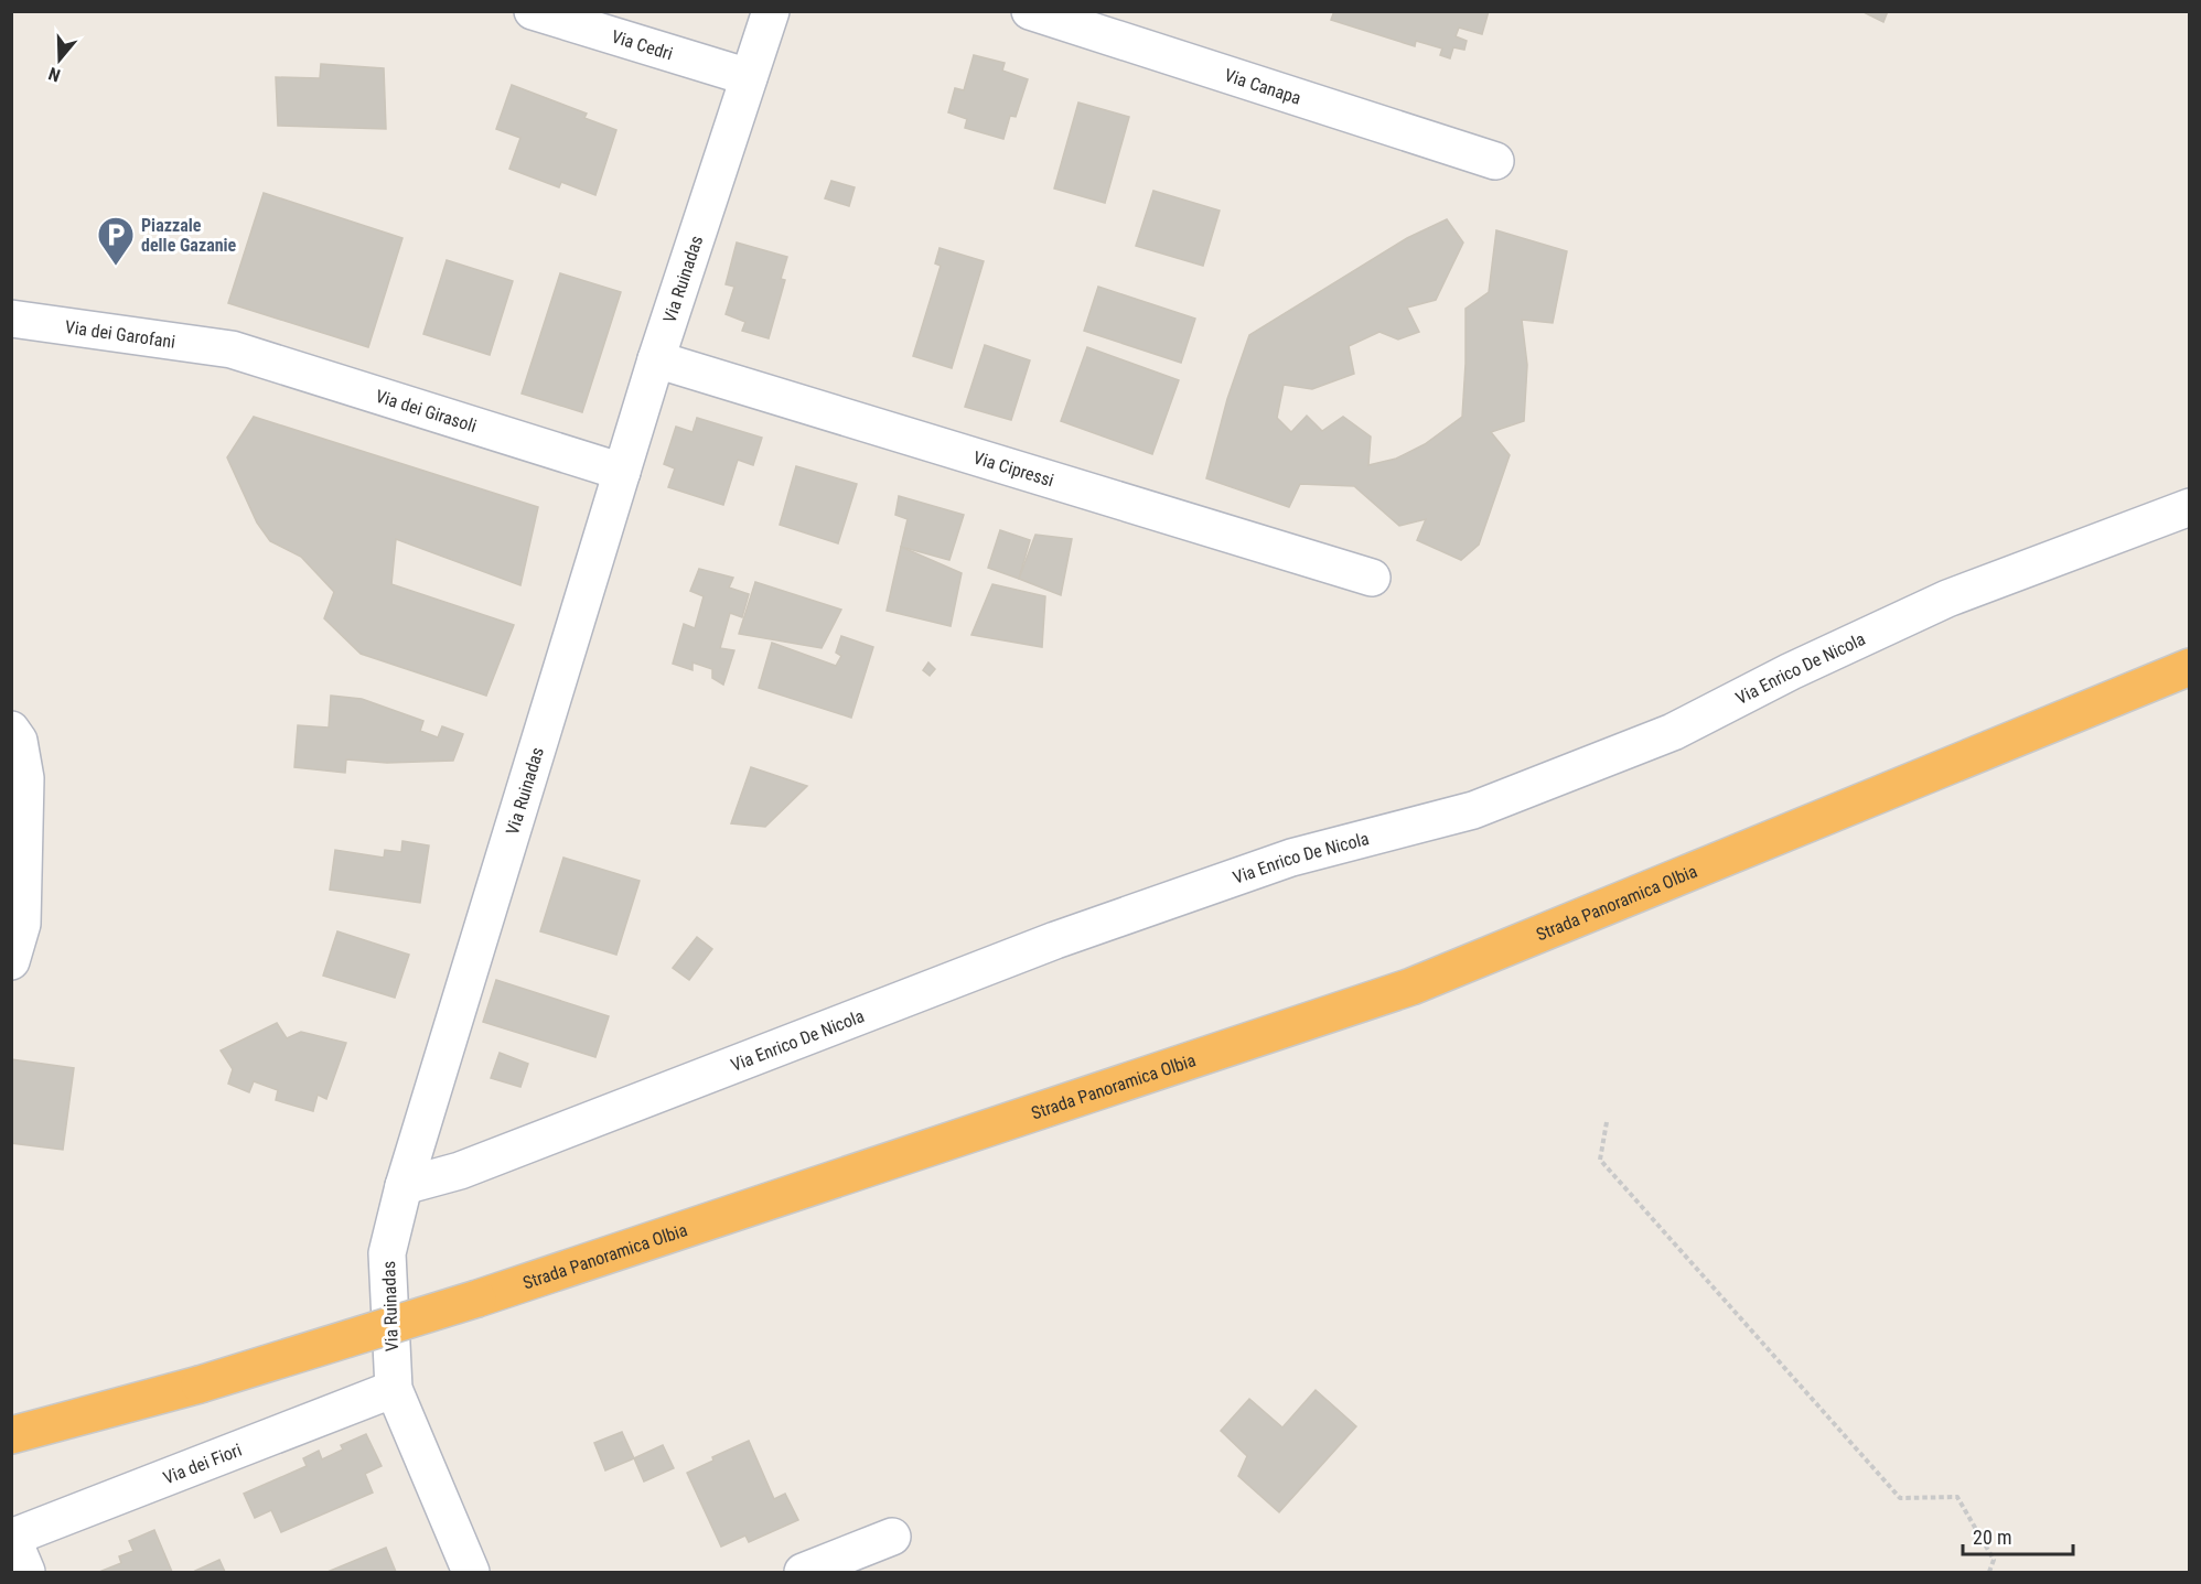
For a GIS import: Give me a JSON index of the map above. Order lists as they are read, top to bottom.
{
  "streets": {
    "highway": ["Strada Panoramica Olbia"],
    "street": [
      "Via Cedri",
      "Via Canapa",
      "Via Ruinadas",
      "Via dei Garofani",
      "Via dei Girasoli",
      "Via Cipressi",
      "Via Enrico De Nicola",
      "Via dei Fiori"
    ]
  },
  "crossings": [
    ["Via Cedri", "Via Ruinadas"],
    ["Via Ruinadas", "Via dei Girasoli"],
    ["Via Ruinadas", "Via Cipressi"],
    ["Via Ruinadas", "Via Enrico De Nicola"],
    ["Via Ruinadas", "Via dei Fiori"],
    ["Via dei Garofani", "Via dei Girasoli"]
  ],
  "places": {
    "parking": ["Piazzale delle Gazanie"]
  },
  "scale_bar": "20 m",
  "north": "bottom"
}
